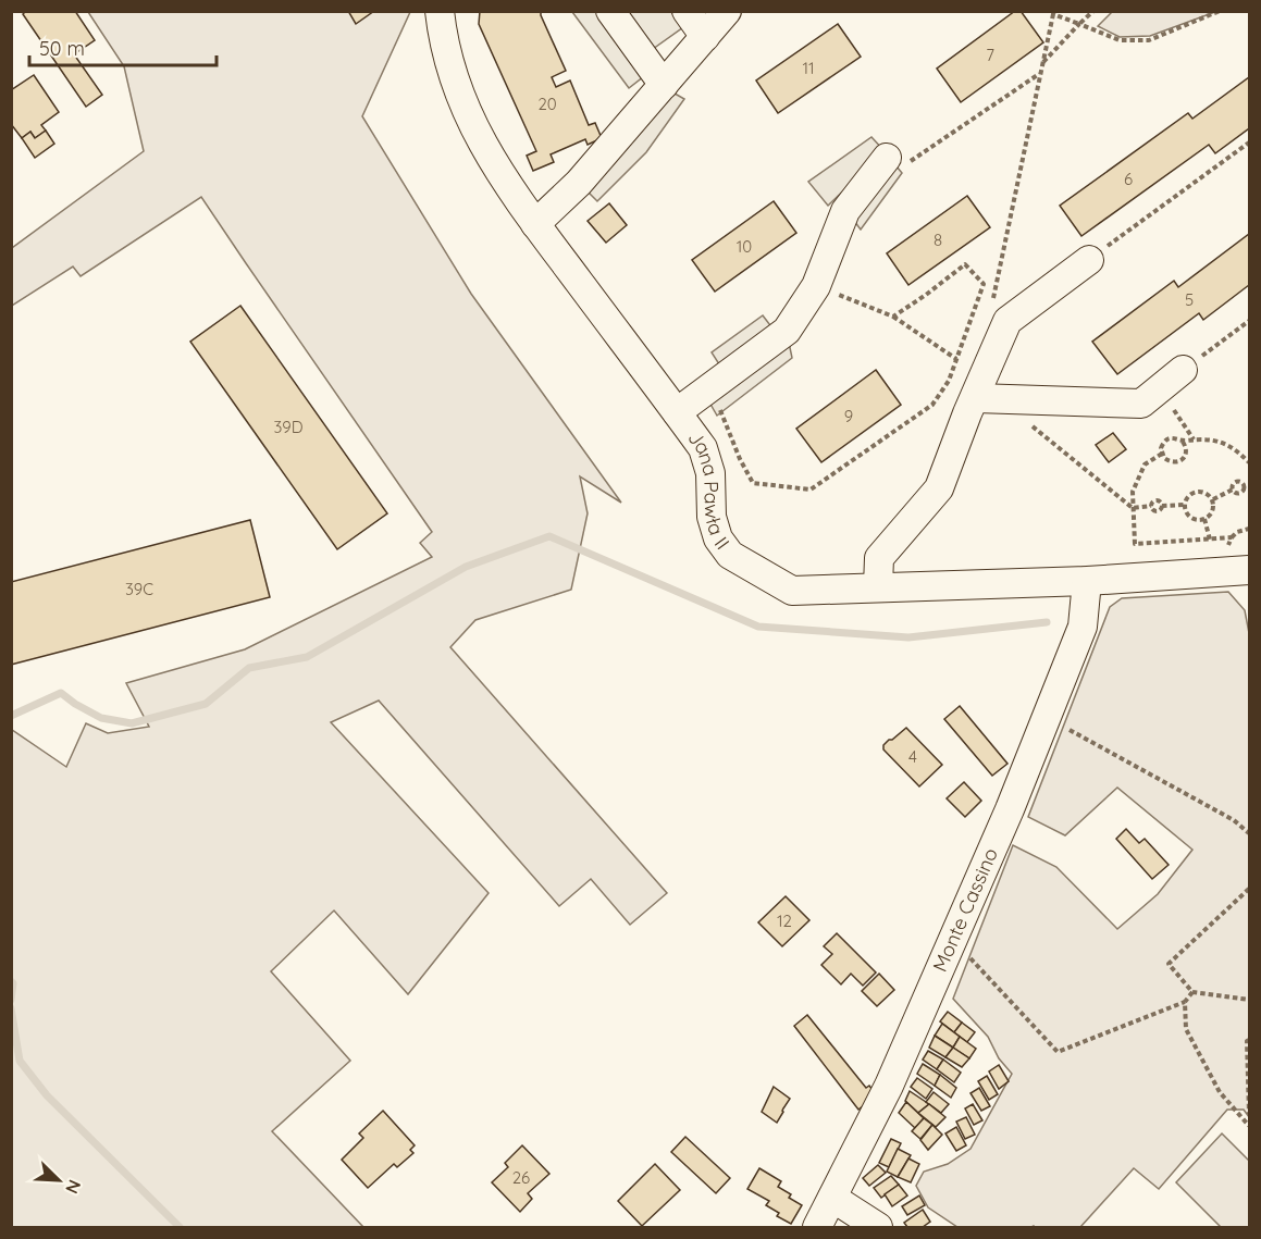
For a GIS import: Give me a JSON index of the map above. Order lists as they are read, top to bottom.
{
  "streets": {
    "street": ["Jana Pawła II", "Monte Cassino"]
  },
  "crossings": [
    ["Jana Pawła II", "Monte Cassino"]
  ],
  "house_numbers": [
    "7",
    "11",
    "20",
    "6",
    "8",
    "10",
    "5",
    "9",
    "39D",
    "39C",
    "4",
    "12",
    "26"
  ],
  "scale_bar": "50 m",
  "north": "bottom right"
}
